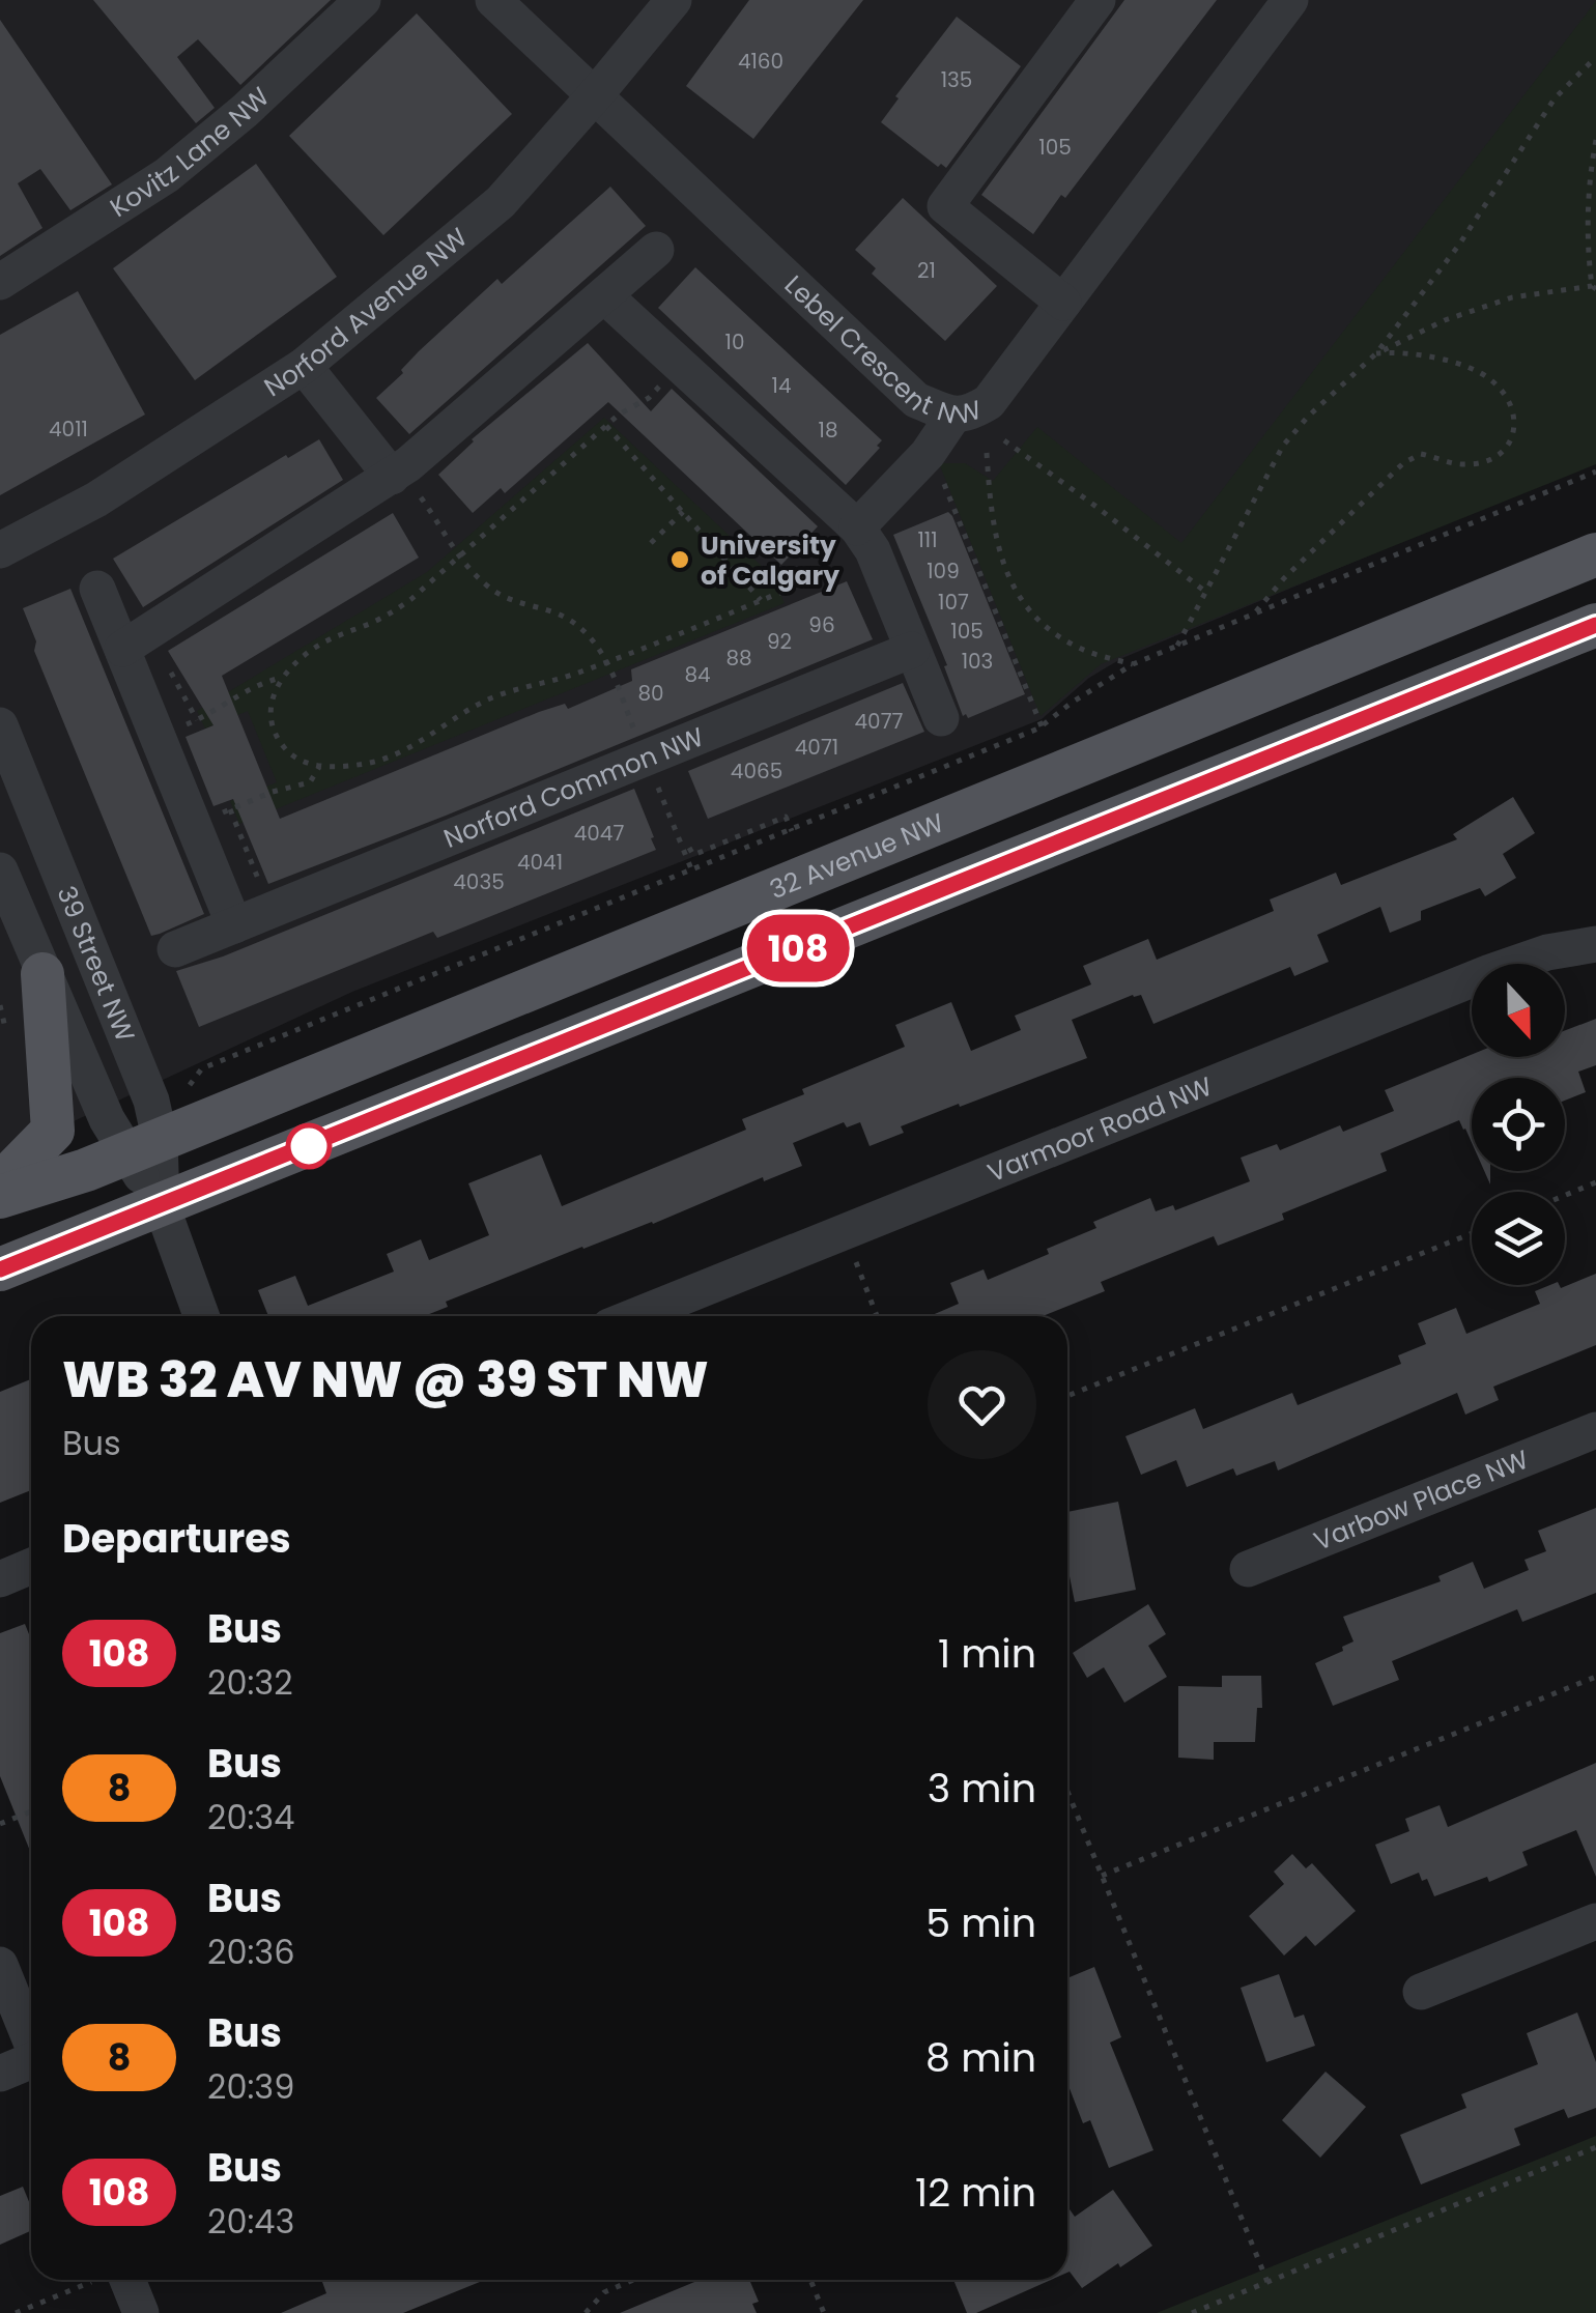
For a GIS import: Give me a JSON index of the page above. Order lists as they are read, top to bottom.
{
  "streets": {
    "main road": ["32 Avenue NW"],
    "street": [
      "Kovitz Lane NW",
      "Norford Avenue NW",
      "Lebel Crescent NW",
      "Norford Common NW",
      "39 Street NW",
      "Varmoor Road NW",
      "Varbow Place NW"
    ]
  },
  "crossings": [
    ["Norford Avenue NW", "Lebel Crescent NW"],
    ["32 Avenue NW", "39 Street NW"]
  ],
  "places": ["University of Calgary"],
  "lines": ["bus line 108"],
  "house_numbers": [
    "4160",
    "135",
    "105",
    "21",
    "10",
    "14",
    "4011",
    "18",
    "111",
    "109",
    "107",
    "96",
    "105",
    "92",
    "88",
    "103",
    "84",
    "80",
    "4077",
    "4071",
    "4065",
    "4047",
    "4041",
    "4035"
  ],
  "north": "bottom",
  "page": {
    "on_map": "108",
    "heading": [
      ["WB 32 AV NW @ 39 ST NW", "Bus"],
      "Departures"
    ],
    "list": [
      {
        "mark": "108",
        "name": "Bus",
        "note": "20:32",
        "value": "1 min"
      },
      {
        "mark": "8",
        "name": "Bus",
        "note": "20:34",
        "value": "3 min"
      },
      {
        "mark": "108",
        "name": "Bus",
        "note": "20:36",
        "value": "5 min"
      },
      {
        "mark": "8",
        "name": "Bus",
        "note": "20:39",
        "value": "8 min"
      },
      {
        "mark": "108",
        "name": "Bus",
        "note": "20:43",
        "value": "12 min"
      }
    ]
  }
}
